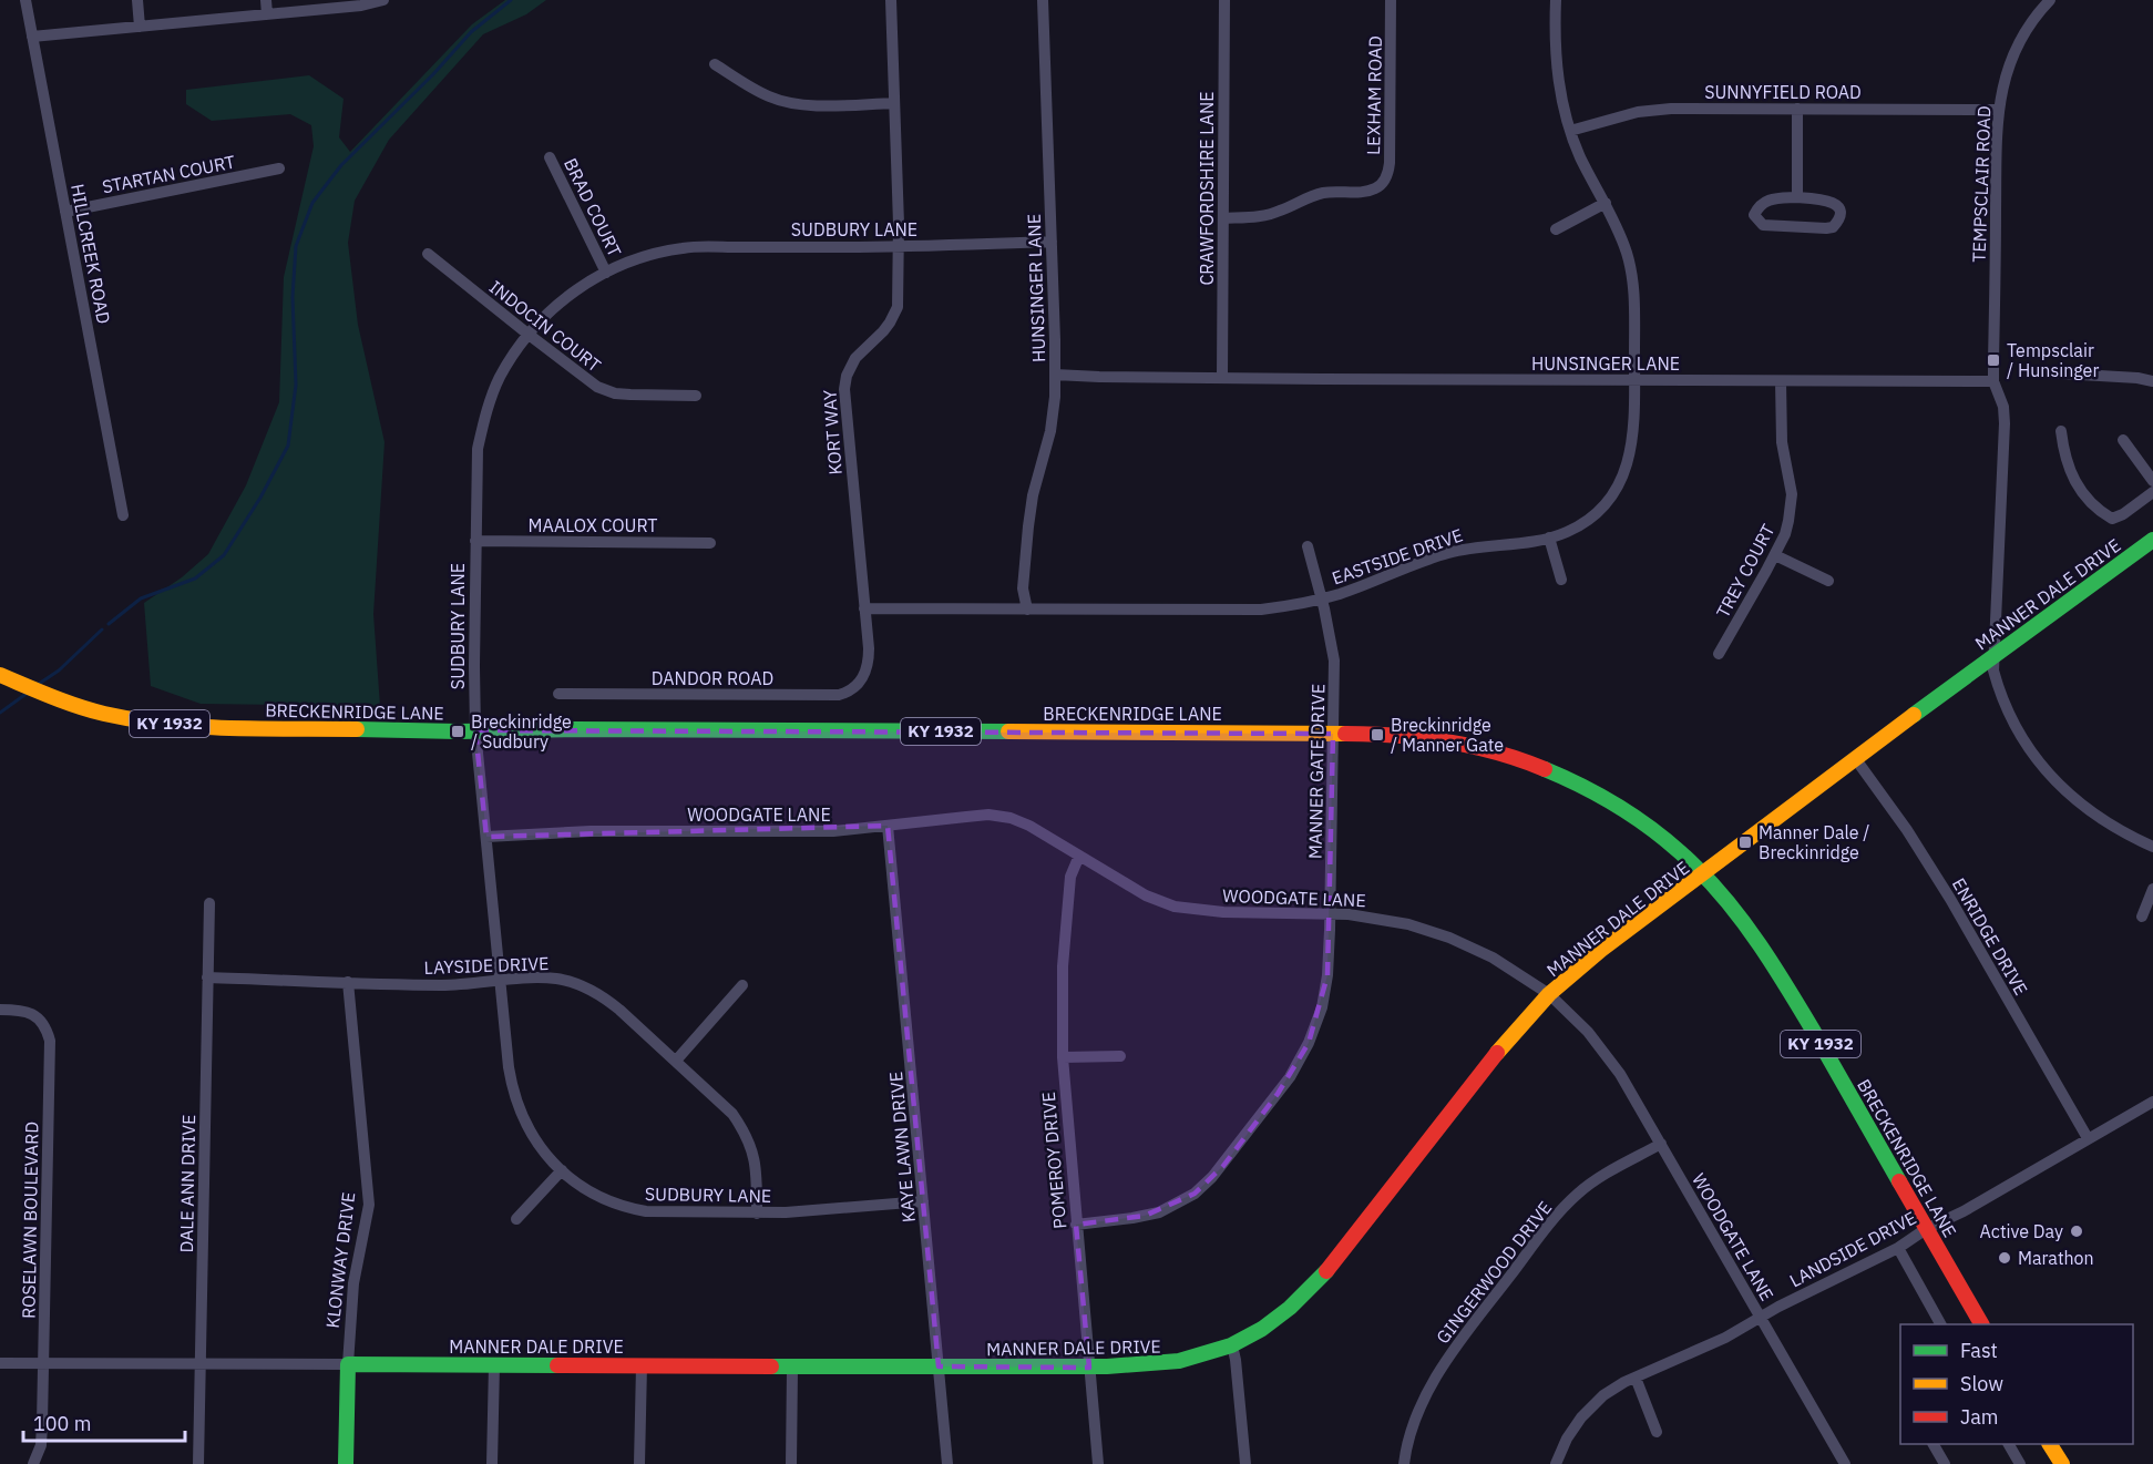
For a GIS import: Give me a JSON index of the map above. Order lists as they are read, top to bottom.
{
  "streets": {
    "main road": [
      "MANNER DALE DRIVE",
      "BRECKENRIDGE LANE",
      "KY 1932",
      "KLONWAY DRIVE"
    ],
    "street": [
      "SUNNYFIELD ROAD",
      "LEXHAM ROAD",
      "STARTAN COURT",
      "TEMPSCLAIR ROAD",
      "CRAWFORDSHIRE LANE",
      "BRAD COURT",
      "SUDBURY LANE",
      "HILLCREEK ROAD",
      "HUNSINGER LANE",
      "INDOCIN COURT",
      "KORT WAY",
      "MAALOX COURT",
      "EASTSIDE DRIVE",
      "TREY COURT",
      "DANDOR ROAD",
      "MANNER GATE DRIVE",
      "WOODGATE LANE",
      "ENRIDGE DRIVE",
      "LAYSIDE DRIVE",
      "KAYE LAWN DRIVE",
      "POMEROY DRIVE",
      "DALE ANN DRIVE",
      "ROSELAWN BOULEVARD",
      "LANDSIDE DRIVE",
      "GINGERWOOD DRIVE"
    ]
  },
  "crossings": [
    ["SUNNYFIELD ROAD", "TEMPSCLAIR ROAD"],
    ["SUNNYFIELD ROAD", "EASTSIDE DRIVE"],
    ["LEXHAM ROAD", "CRAWFORDSHIRE LANE"],
    ["STARTAN COURT", "HILLCREEK ROAD"],
    ["TEMPSCLAIR ROAD", "HUNSINGER LANE"],
    ["CRAWFORDSHIRE LANE", "HUNSINGER LANE"],
    ["BRAD COURT", "SUDBURY LANE"],
    ["SUDBURY LANE", "HUNSINGER LANE"],
    ["SUDBURY LANE", "INDOCIN COURT"],
    ["SUDBURY LANE", "KORT WAY"],
    ["SUDBURY LANE", "MAALOX COURT"],
    ["SUDBURY LANE", "BRECKENRIDGE LANE"],
    ["SUDBURY LANE", "WOODGATE LANE"],
    ["SUDBURY LANE", "LAYSIDE DRIVE"],
    ["SUDBURY LANE", "KAYE LAWN DRIVE"],
    ["HUNSINGER LANE", "EASTSIDE DRIVE"],
    ["HUNSINGER LANE", "TREY COURT"],
    ["KORT WAY", "EASTSIDE DRIVE"],
    ["KORT WAY", "DANDOR ROAD"],
    ["EASTSIDE DRIVE", "MANNER GATE DRIVE"],
    ["MANNER DALE DRIVE", "BRECKENRIDGE LANE"],
    ["MANNER DALE DRIVE", "WOODGATE LANE"],
    ["MANNER DALE DRIVE", "ENRIDGE DRIVE"],
    ["MANNER DALE DRIVE", "KAYE LAWN DRIVE"],
    ["MANNER DALE DRIVE", "POMEROY DRIVE"],
    ["MANNER DALE DRIVE", "DALE ANN DRIVE"],
    ["MANNER DALE DRIVE", "ROSELAWN BOULEVARD"],
    ["MANNER DALE DRIVE", "KLONWAY DRIVE"],
    ["BRECKENRIDGE LANE", "MANNER GATE DRIVE"],
    ["BRECKENRIDGE LANE", "LANDSIDE DRIVE"],
    ["MANNER GATE DRIVE", "WOODGATE LANE"],
    ["MANNER GATE DRIVE", "POMEROY DRIVE"],
    ["WOODGATE LANE", "KAYE LAWN DRIVE"],
    ["WOODGATE LANE", "POMEROY DRIVE"],
    ["WOODGATE LANE", "LANDSIDE DRIVE"],
    ["WOODGATE LANE", "GINGERWOOD DRIVE"],
    ["ENRIDGE DRIVE", "LANDSIDE DRIVE"],
    ["LAYSIDE DRIVE", "DALE ANN DRIVE"],
    ["LAYSIDE DRIVE", "KLONWAY DRIVE"]
  ],
  "places": {
    "transit": [
      "Tempsclair / Hunsinger",
      "Breckinridge / Sudbury",
      "Breckinridge / Manner Gate",
      "Manner Dale / Breckinridge"
    ],
    "other": ["Active Day", "Marathon"]
  },
  "legend": ["Fast", "Slow", "Jam"],
  "scale_bar": "100 m"
}
